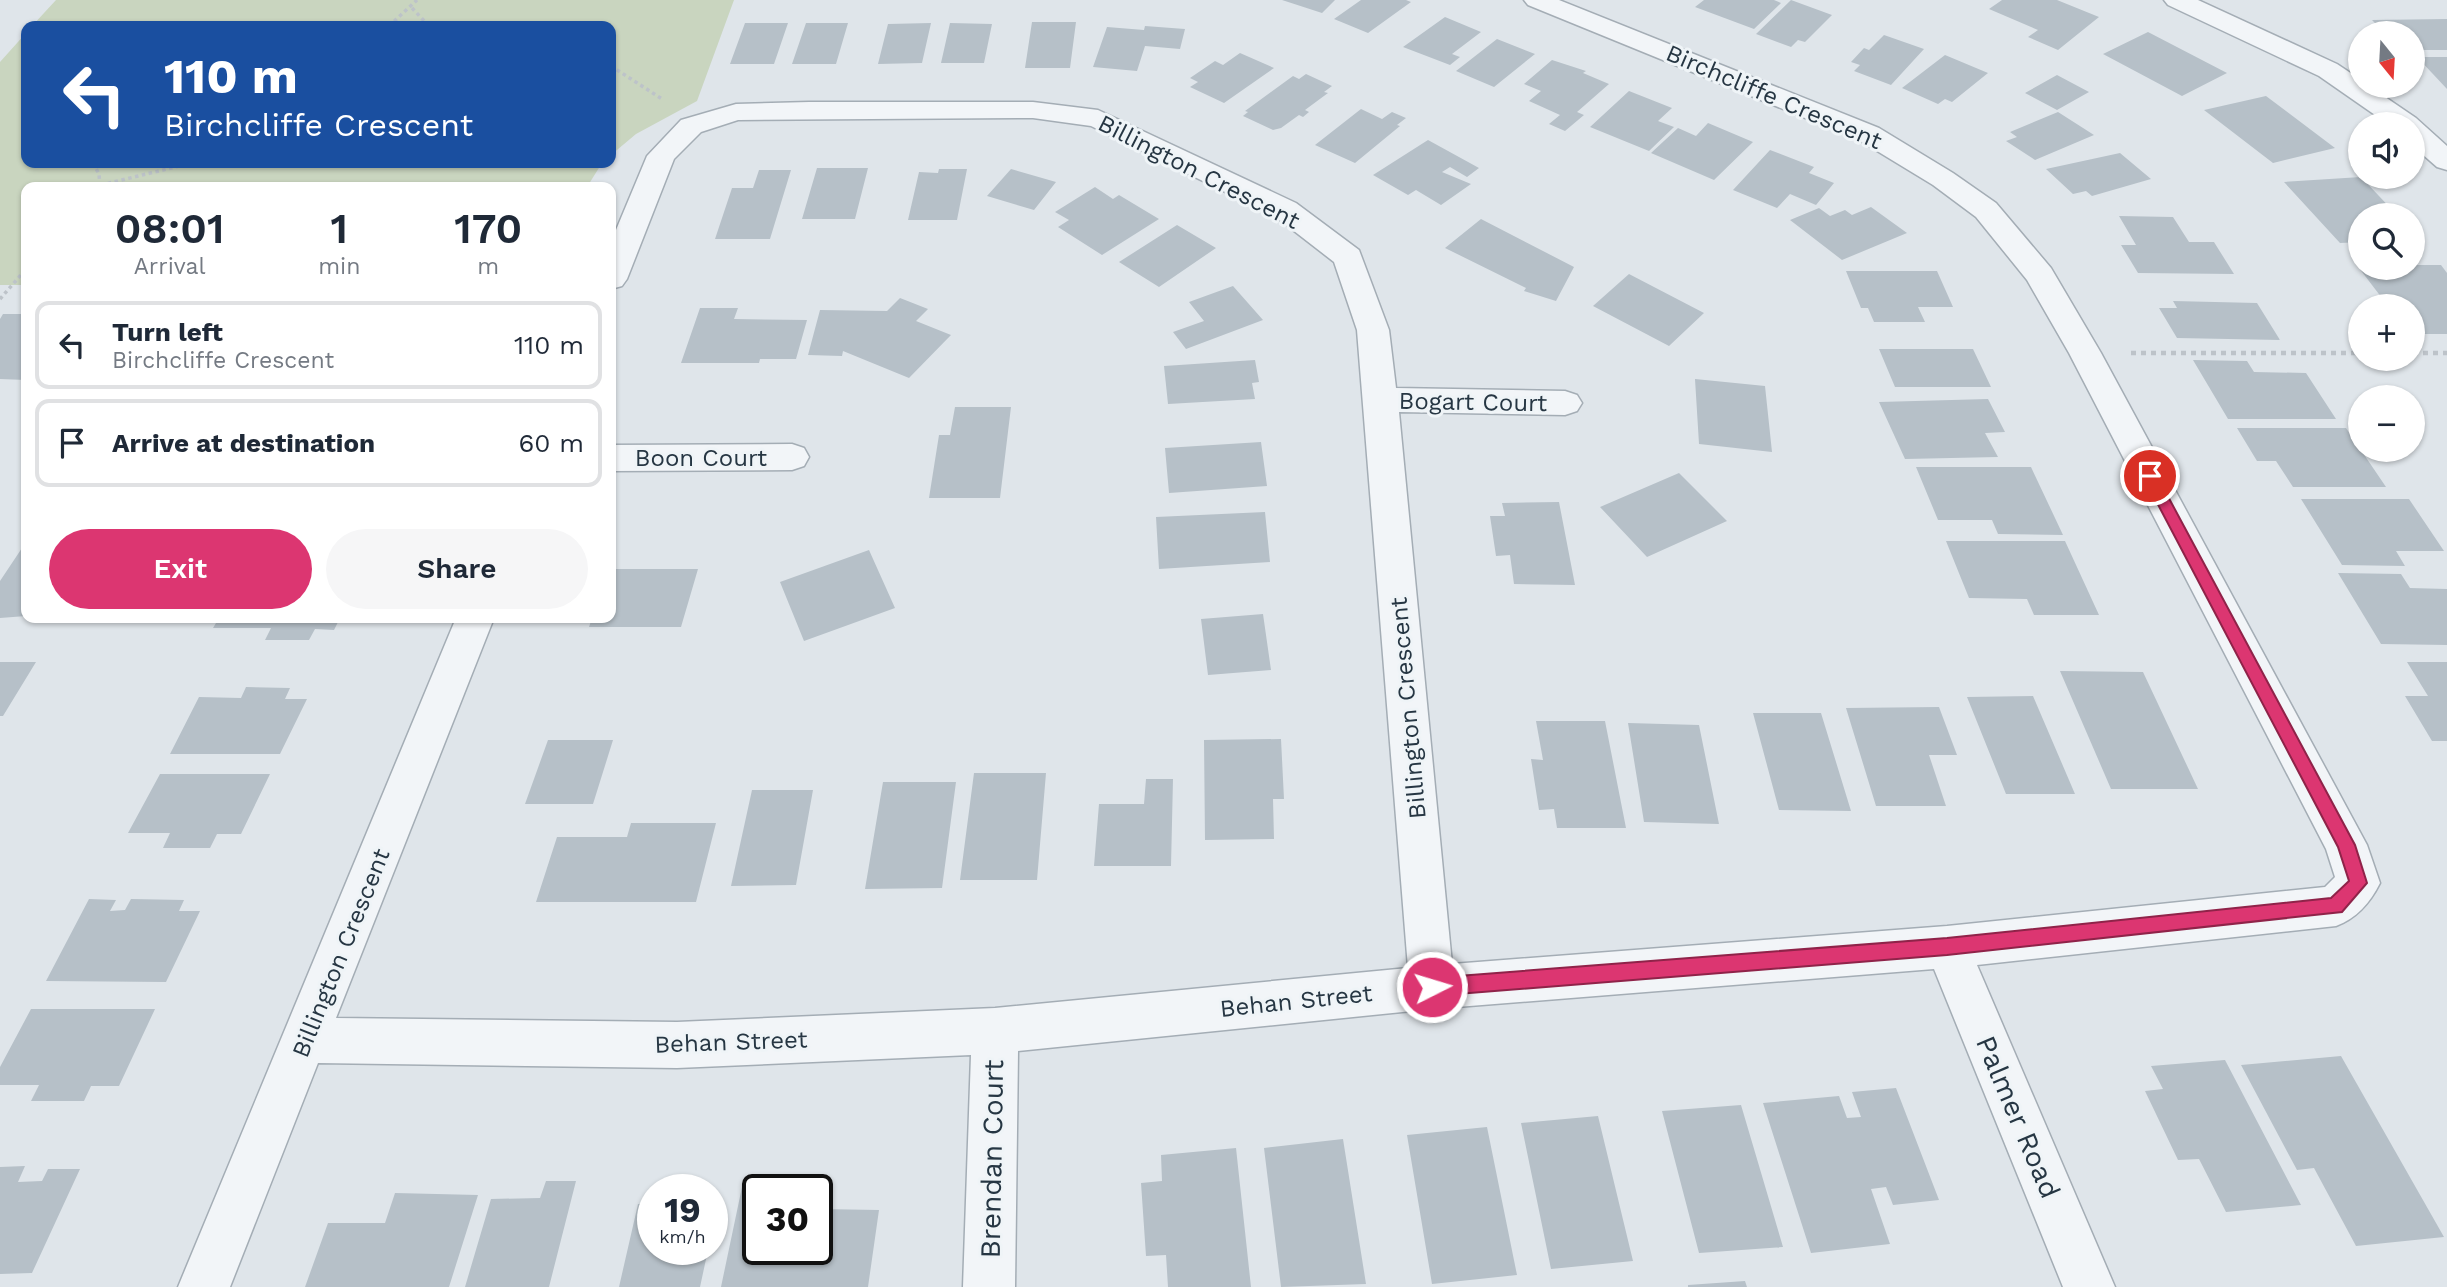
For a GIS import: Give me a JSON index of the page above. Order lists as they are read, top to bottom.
{
  "streets": {
    "street": [
      "Birchcliffe Crescent",
      "Billington Crescent",
      "Bogart Court",
      "Boon Court",
      "Behan Street",
      "Palmer Road",
      "Brendan Court"
    ]
  },
  "crossings": [
    ["Birchcliffe Crescent", "Behan Street"],
    ["Billington Crescent", "Bogart Court"],
    ["Billington Crescent", "Behan Street"],
    ["Behan Street", "Palmer Road"],
    ["Behan Street", "Brendan Court"]
  ],
  "north": "bottom",
  "page": {
    "map_buttons": ["+", "−"],
    "turn": ["110 m", "Birchcliffe Crescent"],
    "eta": [
      "08:01",
      "Arrival",
      "1",
      "min",
      "170",
      "m"
    ],
    "list": [
      {
        "name": "Turn left",
        "note": "Birchcliffe Crescent",
        "value": "110 m"
      },
      {
        "name": "Arrive at destination",
        "value": "60 m"
      }
    ],
    "buttons": ["Exit", "Share"],
    "speed": "19 km/h",
    "limit": "30"
  }
}
